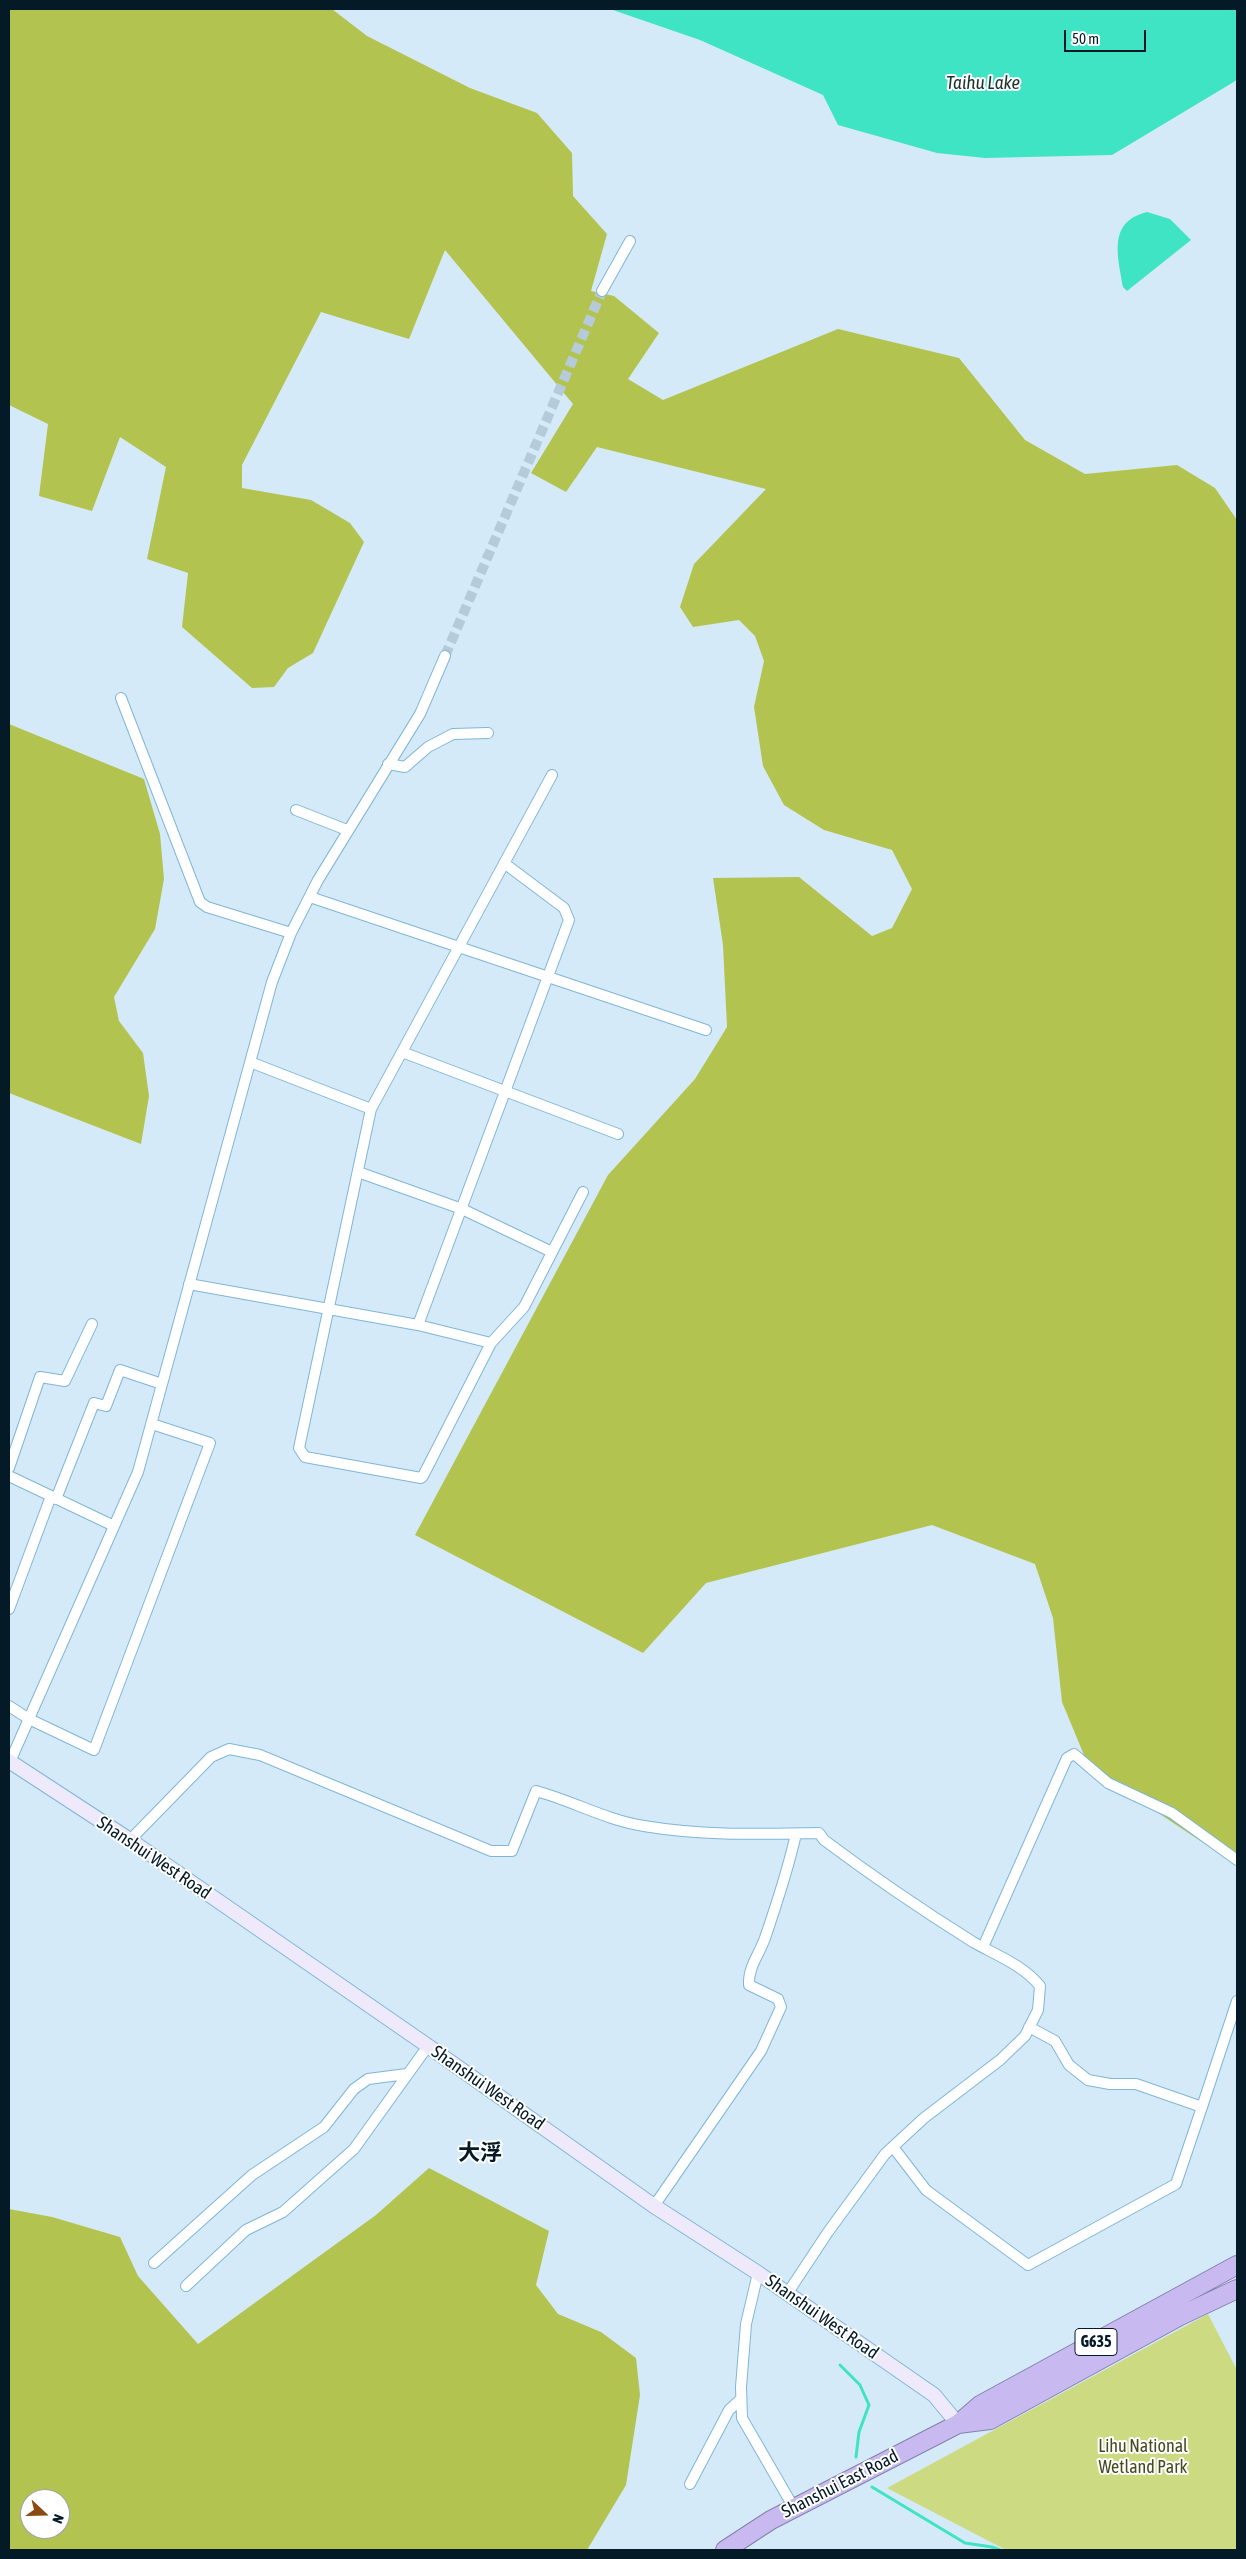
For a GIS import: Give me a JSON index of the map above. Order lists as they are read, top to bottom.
{
  "streets": {
    "highway": ["G635", "Shanshui East Road"],
    "street": ["Shanshui West Road"]
  },
  "crossings": [
    ["Shanshui West Road", "Shanshui East Road"]
  ],
  "districts": ["大浮"],
  "water": ["Taihu Lake"],
  "parks": ["Lihu National Wetland Park"],
  "scale_bar": "50 m",
  "north": "right"
}
